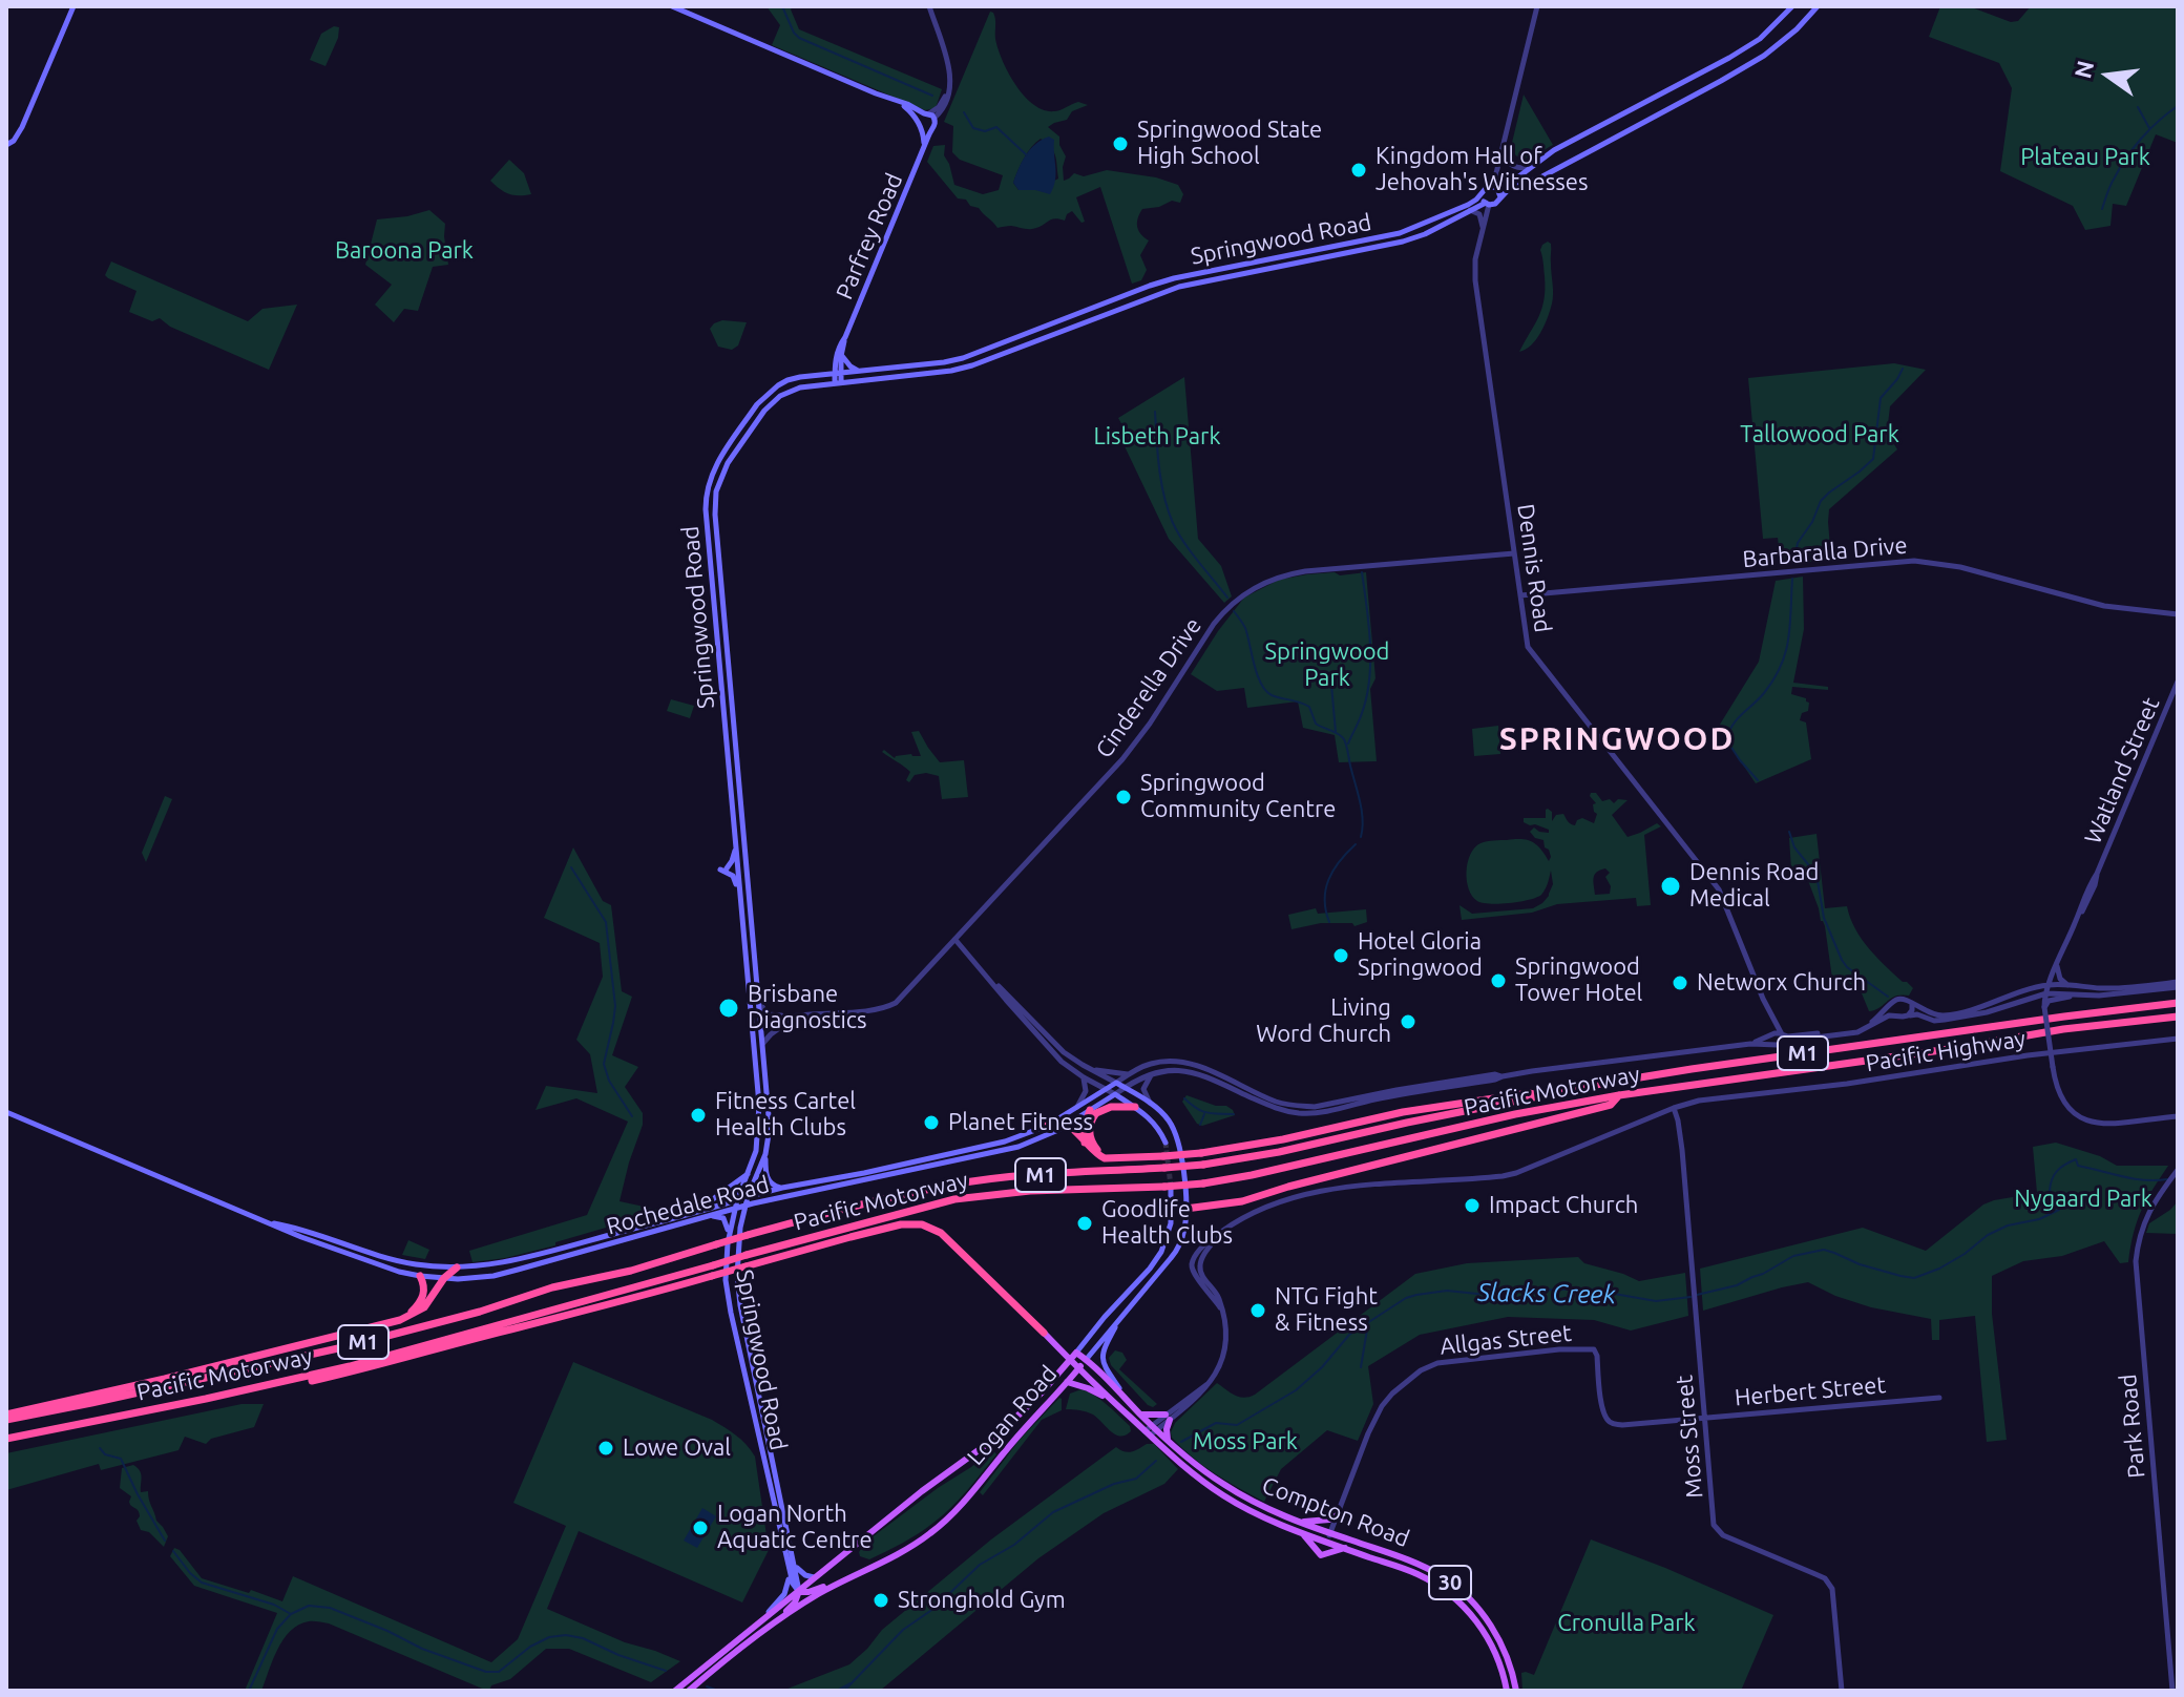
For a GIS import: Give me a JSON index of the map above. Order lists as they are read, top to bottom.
{
  "streets": {
    "highway": ["M1", "Pacific Motorway"],
    "main road": [
      "Parfrey Road",
      "Springwood Road",
      "Rochedale Road",
      "Logan Road",
      "Compton Road",
      "30"
    ],
    "street": [
      "Barbaralla Drive",
      "Dennis Road",
      "Cinderella Drive",
      "Watland Street",
      "Pacific Highway",
      "Allgas Street",
      "Herbert Street",
      "Park Road",
      "Moss Street"
    ]
  },
  "crossings": [
    ["Parfrey Road", "Springwood Road"],
    ["Springwood Road", "Dennis Road"],
    ["Springwood Road", "Rochedale Road"],
    ["Springwood Road", "Logan Road"],
    ["Barbaralla Drive", "Dennis Road"],
    ["Dennis Road", "Cinderella Drive"],
    ["Dennis Road", "Pacific Highway"],
    ["Watland Street", "Pacific Highway"],
    ["Pacific Highway", "Rochedale Road"],
    ["Pacific Highway", "Logan Road"],
    ["Pacific Highway", "Moss Street"],
    ["Pacific Motorway", "Logan Road"],
    ["Rochedale Road", "Logan Road"],
    ["Allgas Street", "Herbert Street"],
    ["Allgas Street", "Compton Road"],
    ["Herbert Street", "Moss Street"],
    ["Logan Road", "Compton Road"]
  ],
  "districts": ["SPRINGWOOD"],
  "water": ["Slacks Creek"],
  "parks": [
    "Plateau Park",
    "Baroona Park",
    "Tallowood Park",
    "Lisbeth Park",
    "Springwood Park",
    "Nygaard Park",
    "Moss Park",
    "Cronulla Park"
  ],
  "places": [
    "Springwood State High School",
    "Kingdom Hall of Jehovah's Witnesses",
    "Springwood Community Centre",
    "Dennis Road Medical",
    "Hotel Gloria Springwood",
    "Springwood Tower Hotel",
    "Networx Church",
    "Brisbane Diagnostics",
    "Living Word Church",
    "Fitness Cartel Health Clubs",
    "Planet Fitness",
    "Impact Church",
    "Goodlife Health Clubs",
    "NTG Fight & Fitness",
    "Lowe Oval",
    "Logan North Aquatic Centre",
    "Stronghold Gym"
  ],
  "north": "left"
}
